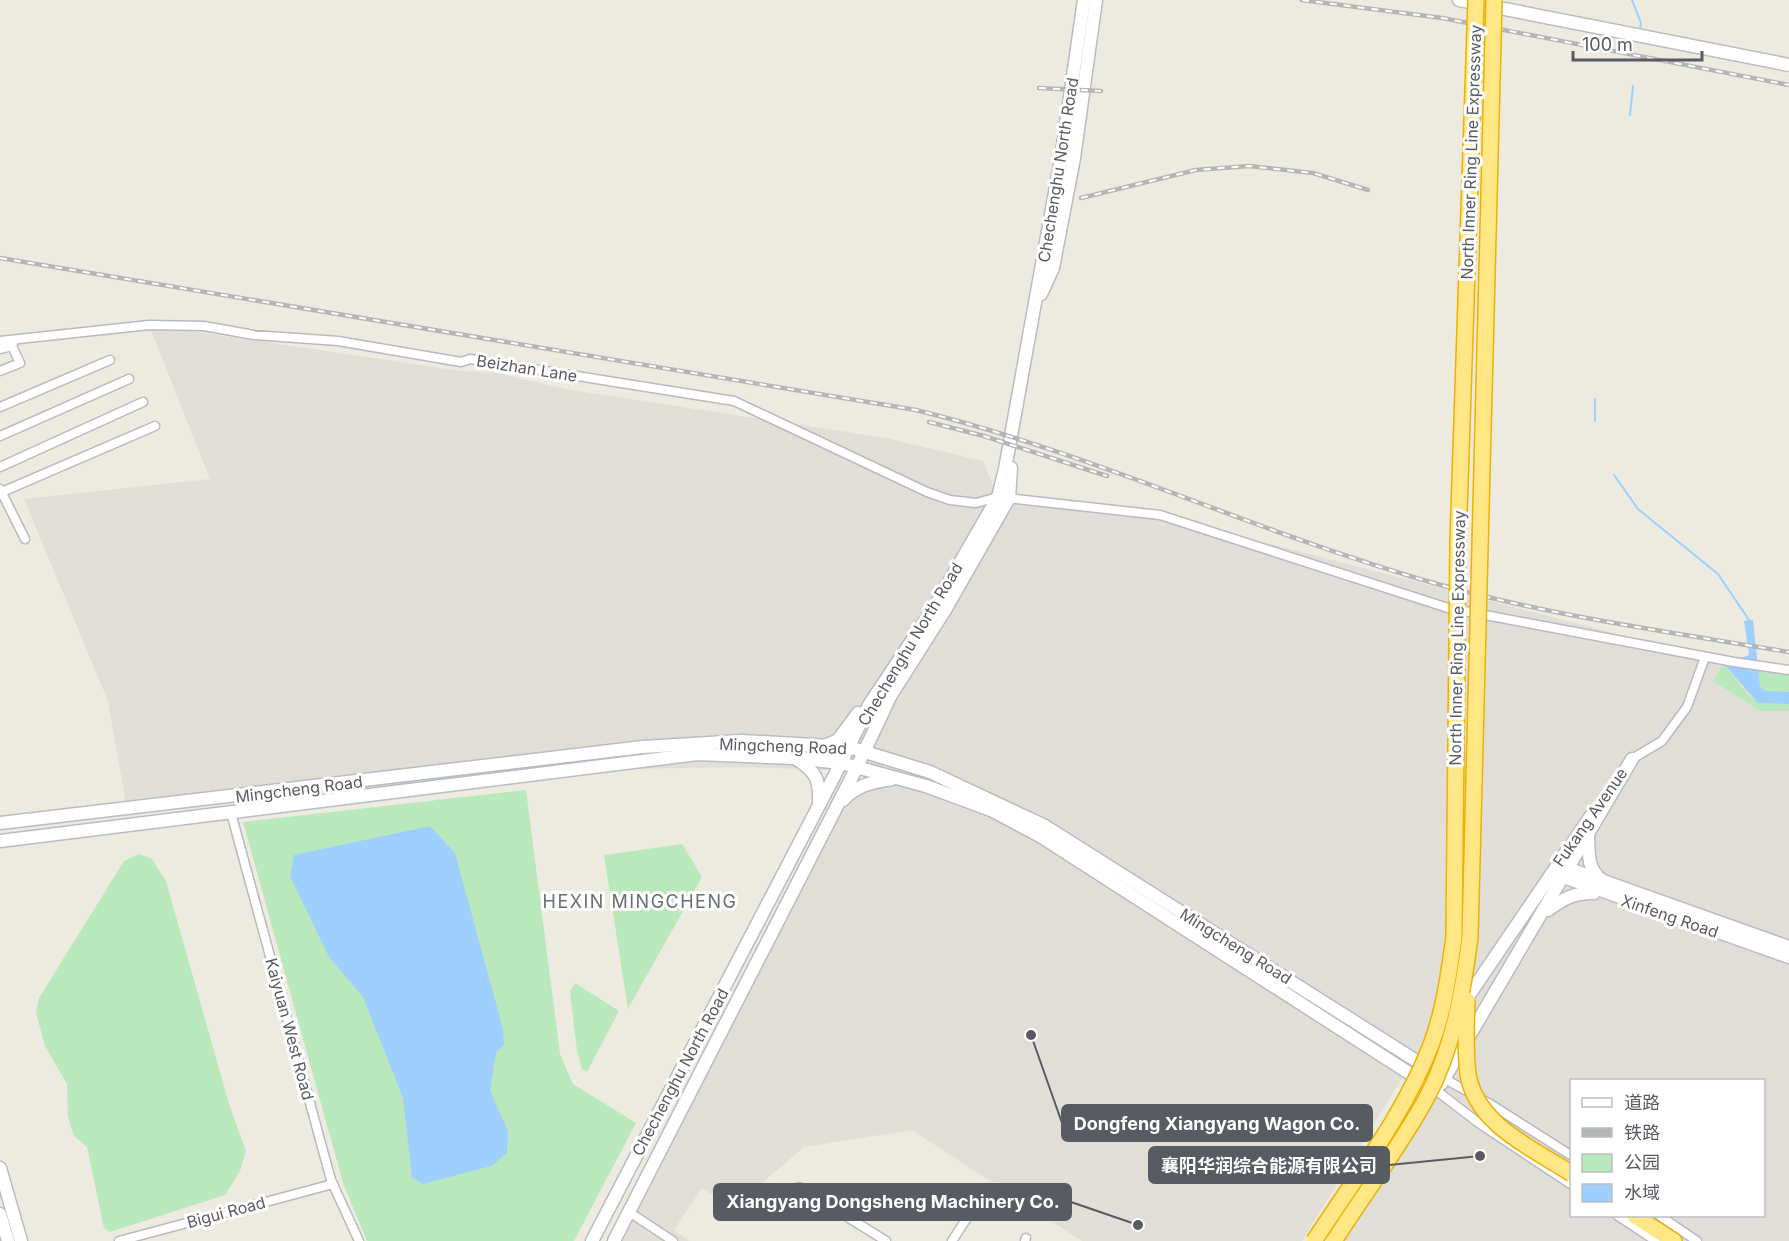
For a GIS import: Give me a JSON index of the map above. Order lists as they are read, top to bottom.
{
  "streets": {
    "highway": ["North Inner Ring Line Expressway"],
    "main road": [
      "Chechenghu North Road",
      "Mingcheng Road",
      "Fukang Avenue",
      "Xinfeng Road"
    ],
    "street": ["Beizhan Lane", "Kaiyuan West Road", "Bigui Road"]
  },
  "crossings": [
    ["Chechenghu North Road", "Beizhan Lane"],
    ["Chechenghu North Road", "Mingcheng Road"],
    ["Mingcheng Road", "Fukang Avenue"],
    ["Mingcheng Road", "Kaiyuan West Road"],
    ["Fukang Avenue", "Xinfeng Road"],
    ["Kaiyuan West Road", "Bigui Road"]
  ],
  "districts": ["HEXIN MINGCHENG"],
  "places": ["Dongfeng Xiangyang Wagon Co.", "襄阳华润综合能源有限公司", "Xiangyang Dongsheng Machinery Co."],
  "legend": [
    "道路",
    "铁路",
    "公园",
    "水域"
  ],
  "scale_bar": "100 m"
}
